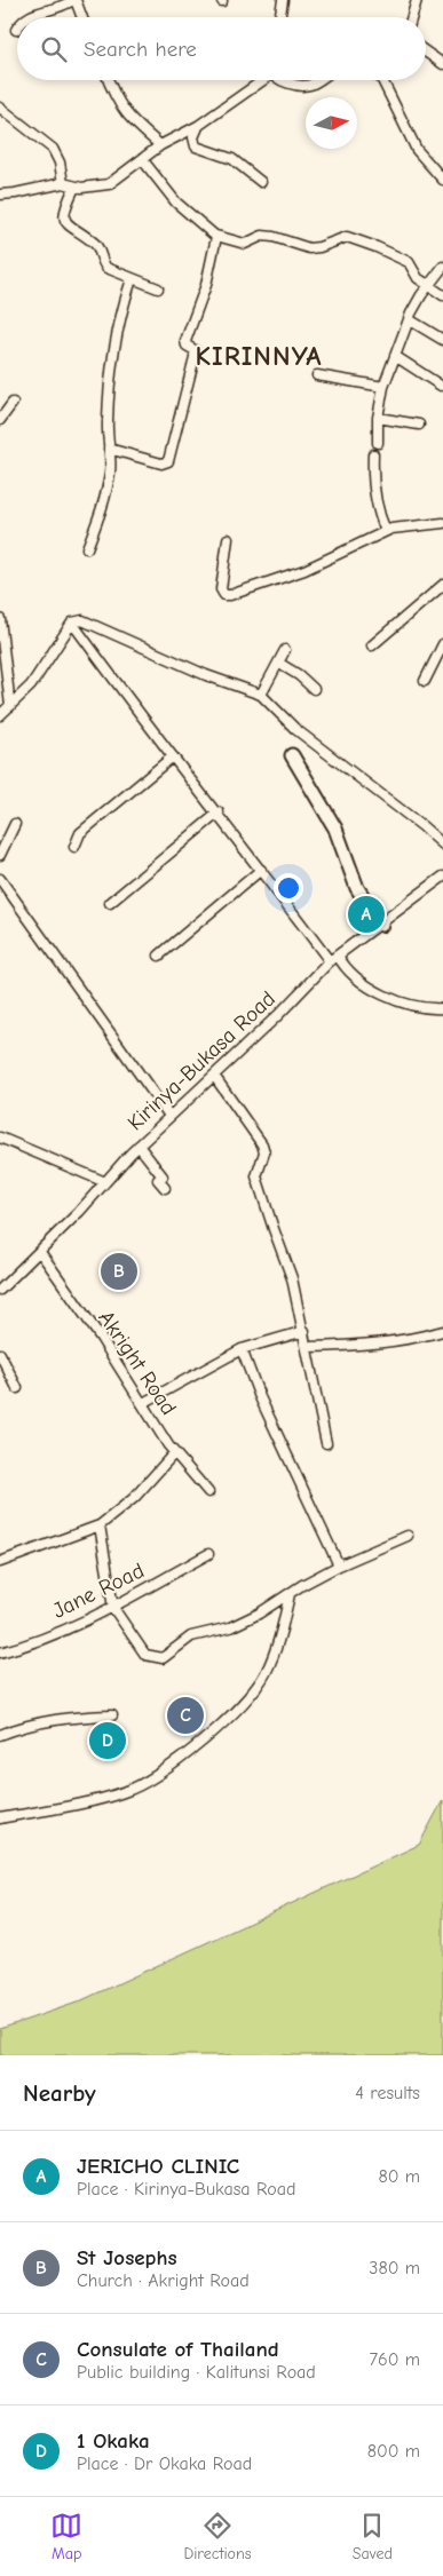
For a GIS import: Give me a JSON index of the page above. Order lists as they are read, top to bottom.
{
  "streets": {
    "street": ["Kirinya-Bukasa Road", "Akright Road", "Jane Road"]
  },
  "crossings": [
    ["Kirinya-Bukasa Road", "Akright Road"]
  ],
  "districts": ["KIRINNYA"],
  "north": "right",
  "page": {
    "search": "Search here",
    "pins": [
      "A",
      "B",
      "C",
      "D"
    ],
    "heading": ["Nearby", "4 results"],
    "list": [
      {
        "mark": "A",
        "name": "JERICHO CLINIC",
        "note": "Place · Kirinya-Bukasa Road",
        "value": "80 m"
      },
      {
        "mark": "B",
        "name": "St Josephs",
        "note": "Church · Akright Road",
        "value": "380 m"
      },
      {
        "mark": "C",
        "name": "Consulate of Thailand",
        "note": "Public building · Kalitunsi Road",
        "value": "760 m"
      },
      {
        "mark": "D",
        "name": "1 Okaka",
        "note": "Place · Dr Okaka Road",
        "value": "800 m"
      }
    ],
    "nav": ["Map", "Directions", "Saved"]
  }
}
